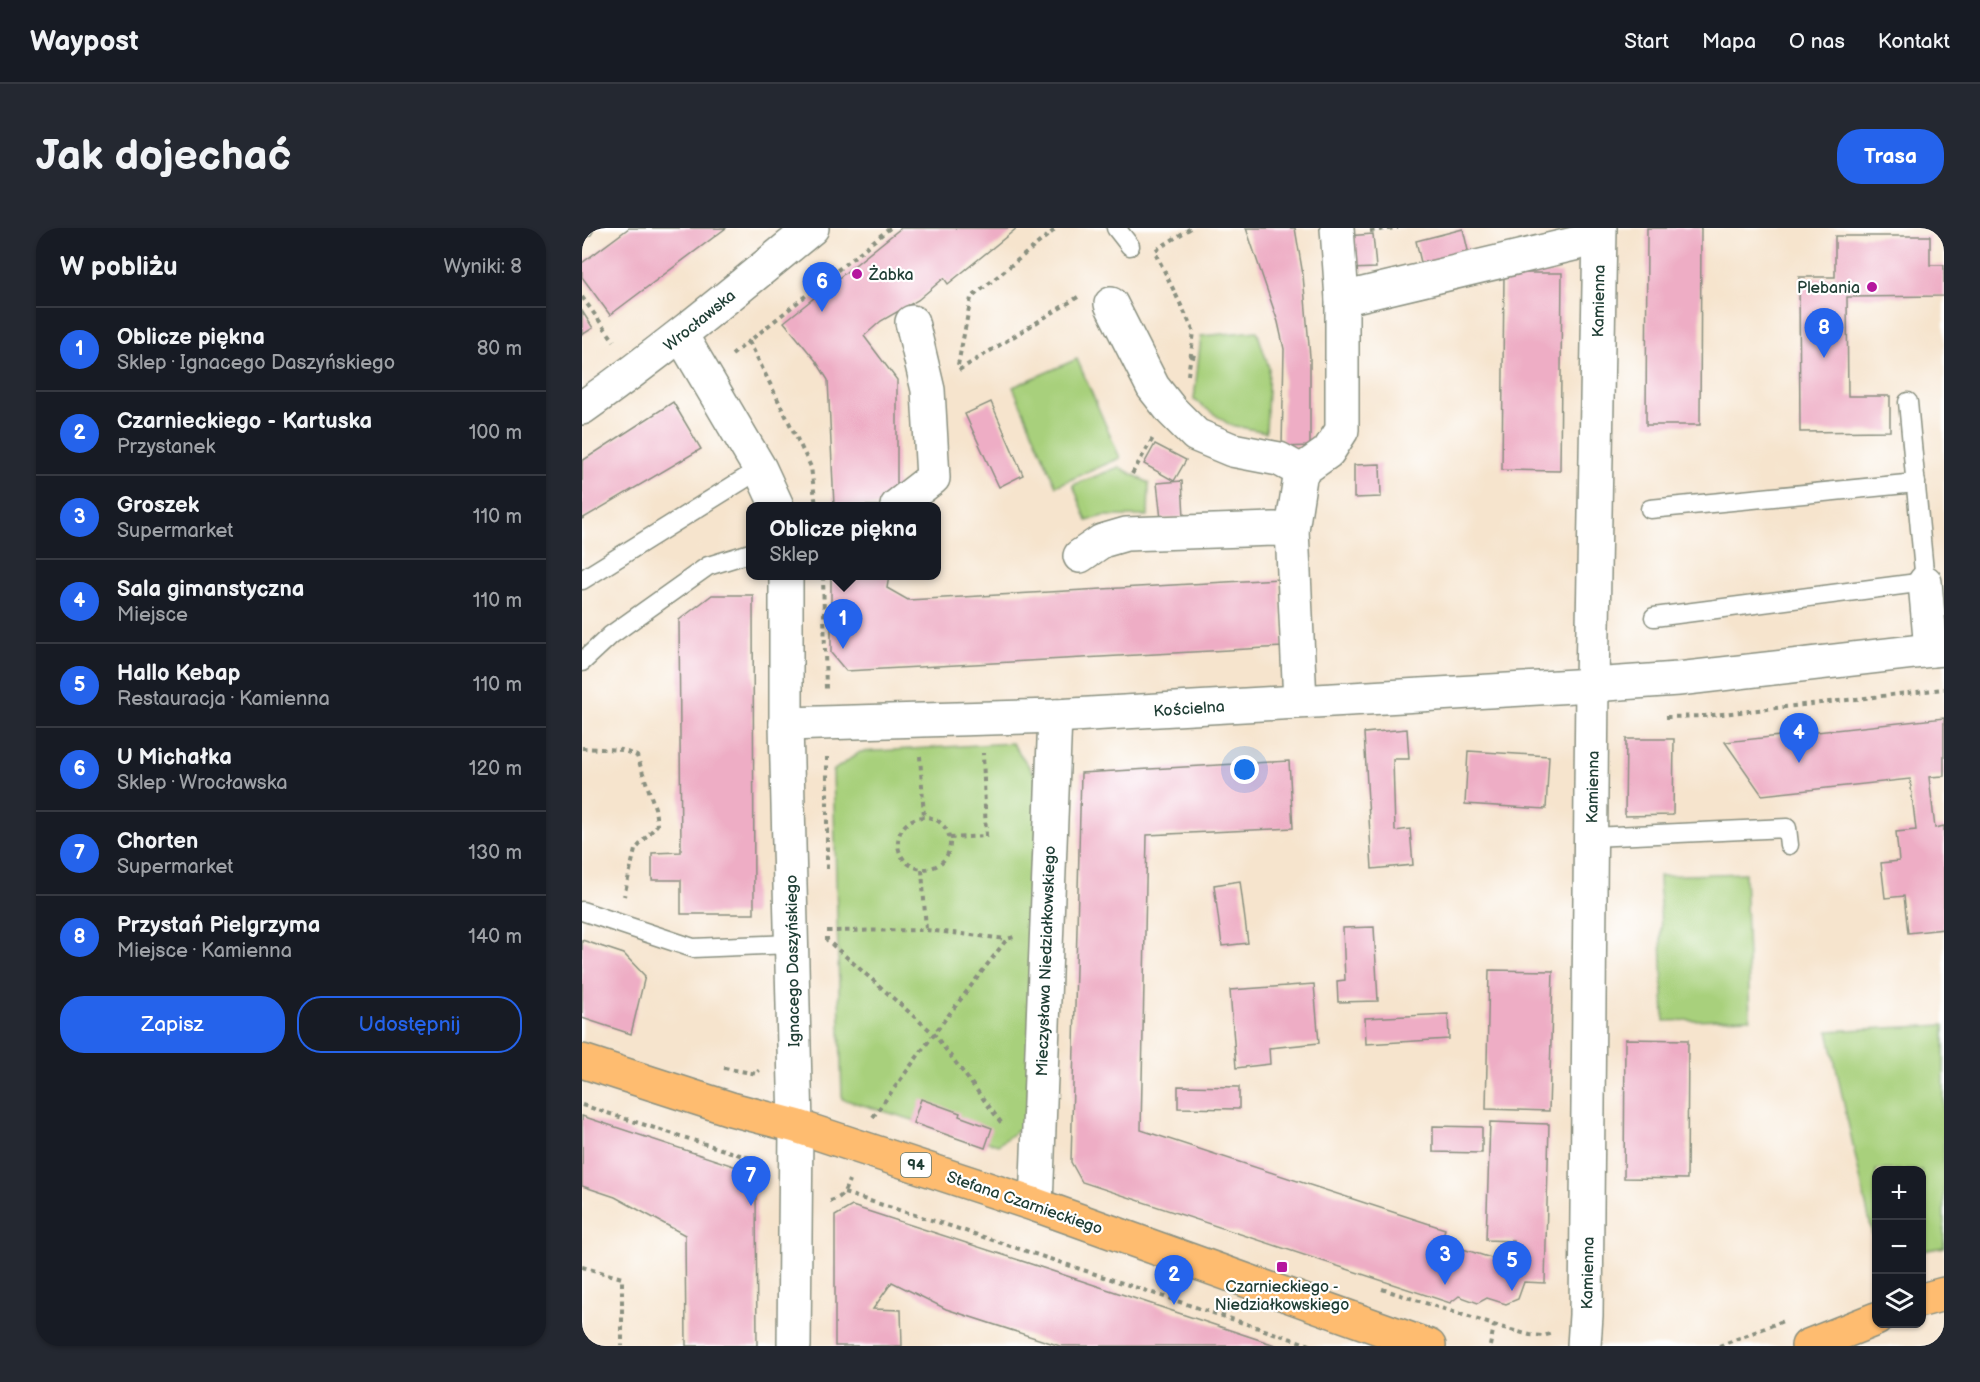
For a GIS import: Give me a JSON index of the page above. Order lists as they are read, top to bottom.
{
  "streets": {
    "main road": ["94", "Stefana Czarnieckiego"],
    "street": [
      "Kamienna",
      "Wrocławska",
      "Kościelna",
      "Ignacego Daszyńskiego",
      "Mieczysława Niedziałkowskiego"
    ]
  },
  "crossings": [
    ["Kamienna", "Kościelna"],
    ["Kościelna", "Ignacego Daszyńskiego"],
    ["Kościelna", "Mieczysława Niedziałkowskiego"],
    ["Ignacego Daszyńskiego", "Stefana Czarnieckiego"],
    ["Mieczysława Niedziałkowskiego", "Stefana Czarnieckiego"]
  ],
  "places": {
    "other": ["Żabka", "Plebania"],
    "transit": ["Czarnieckiego - Niedziałkowskiego"]
  },
  "page": {
    "header": "Waypost",
    "nav": [
      "Start",
      "Mapa",
      "O nas",
      "Kontakt"
    ],
    "buttons": [
      "Trasa",
      ["Zapisz", "Udostępnij"]
    ],
    "title": "Jak dojechać",
    "heading": ["W pobliżu", "Wyniki: 8"],
    "pins": [
      "6",
      "8",
      "1",
      "4",
      "7",
      "3",
      "5",
      "2"
    ],
    "list": [
      {
        "mark": "1",
        "name": "Oblicze piękna",
        "note": "Sklep · Ignacego Daszyńskiego",
        "value": "80 m"
      },
      {
        "mark": "2",
        "name": "Czarnieckiego - Kartuska",
        "note": "Przystanek",
        "value": "100 m"
      },
      {
        "mark": "3",
        "name": "Groszek",
        "note": "Supermarket",
        "value": "110 m"
      },
      {
        "mark": "4",
        "name": "Sala gimanstyczna",
        "note": "Miejsce",
        "value": "110 m"
      },
      {
        "mark": "5",
        "name": "Hallo Kebap",
        "note": "Restauracja · Kamienna",
        "value": "110 m"
      },
      {
        "mark": "6",
        "name": "U Michałka",
        "note": "Sklep · Wrocławska",
        "value": "120 m"
      },
      {
        "mark": "7",
        "name": "Chorten",
        "note": "Supermarket",
        "value": "130 m"
      },
      {
        "mark": "8",
        "name": "Przystań Pielgrzyma",
        "note": "Miejsce · Kamienna",
        "value": "140 m"
      }
    ],
    "popup": ["Oblicze piękna", "Sklep"],
    "map_buttons": ["+", "−"]
  }
}
